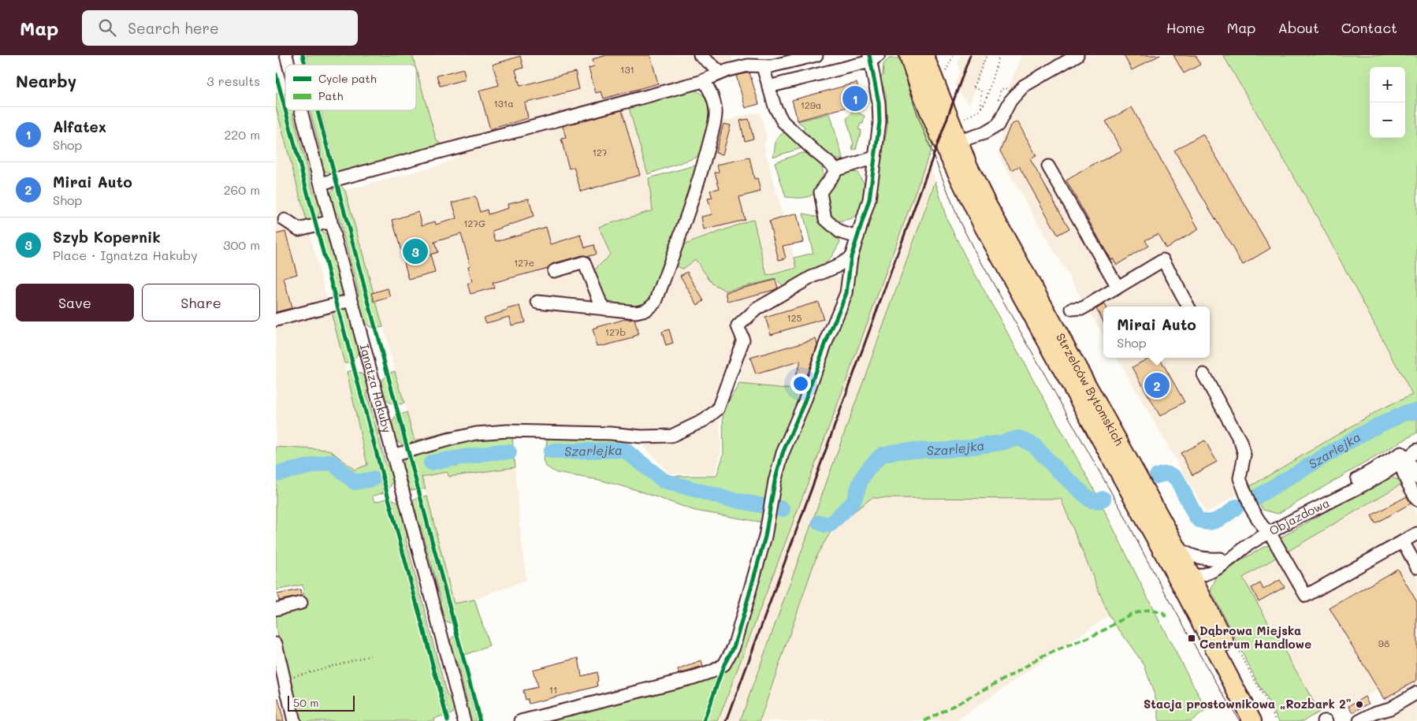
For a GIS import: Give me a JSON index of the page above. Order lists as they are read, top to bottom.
{
  "streets": {
    "highway": ["Strzelców Bytomskich"],
    "street": ["Ignatza Hakuby", "Objazdowa"]
  },
  "crossings": [
    ["Strzelców Bytomskich", "Objazdowa"]
  ],
  "water": ["Szarlejka"],
  "places": {
    "transit": ["Dąbrowa Miejska Centrum Handlowe"],
    "other": ["Stacja prostownikowa „Rozbark 2”"]
  },
  "house_numbers": [
    "131",
    "131a",
    "129a",
    "127",
    "127G",
    "127e",
    "125",
    "127b",
    "98",
    "11"
  ],
  "legend": ["Cycle path", "Path"],
  "scale_bar": "50 m",
  "page": {
    "header": "Map",
    "search": "Search here",
    "nav": [
      "Home",
      "Map",
      "About",
      "Contact"
    ],
    "heading": ["Nearby", "3 results"],
    "map_buttons": ["+", "−"],
    "pins": ["1", "3", "2"],
    "list": [
      {
        "mark": "1",
        "name": "Alfatex",
        "note": "Shop",
        "value": "220 m"
      },
      {
        "mark": "2",
        "name": "Mirai Auto",
        "note": "Shop",
        "value": "260 m"
      },
      {
        "mark": "3",
        "name": "Szyb Kopernik",
        "note": "Place · Ignatza Hakuby",
        "value": "300 m"
      }
    ],
    "buttons": ["Save", "Share"],
    "popup": ["Mirai Auto", "Shop"],
    "scale": "50 m"
  }
}
